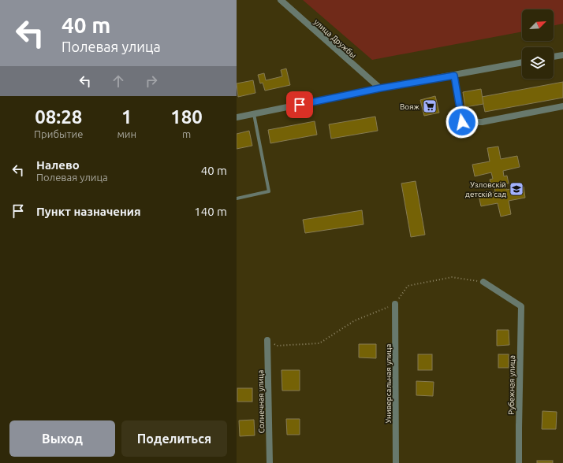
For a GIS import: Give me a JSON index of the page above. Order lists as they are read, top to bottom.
{
  "streets": {
    "street": ["улица Дружбы", "Универсальная улица", "Солнечная улица"]
  },
  "places": {
    "supermarket": ["Вояж"],
    "school or university": ["Узловскій детскій сад"]
  },
  "north": "top right",
  "page": {
    "turn": ["40 m", "Полевая улица"],
    "eta": [
      "08:28",
      "Прибытие",
      "1",
      "мин",
      "180",
      "m"
    ],
    "list": [
      {
        "name": "Налево",
        "note": "Полевая улица",
        "value": "40 m"
      },
      {
        "name": "Пункт назначения",
        "value": "140 m"
      }
    ],
    "buttons": ["Выход", "Поделиться"]
  }
}
